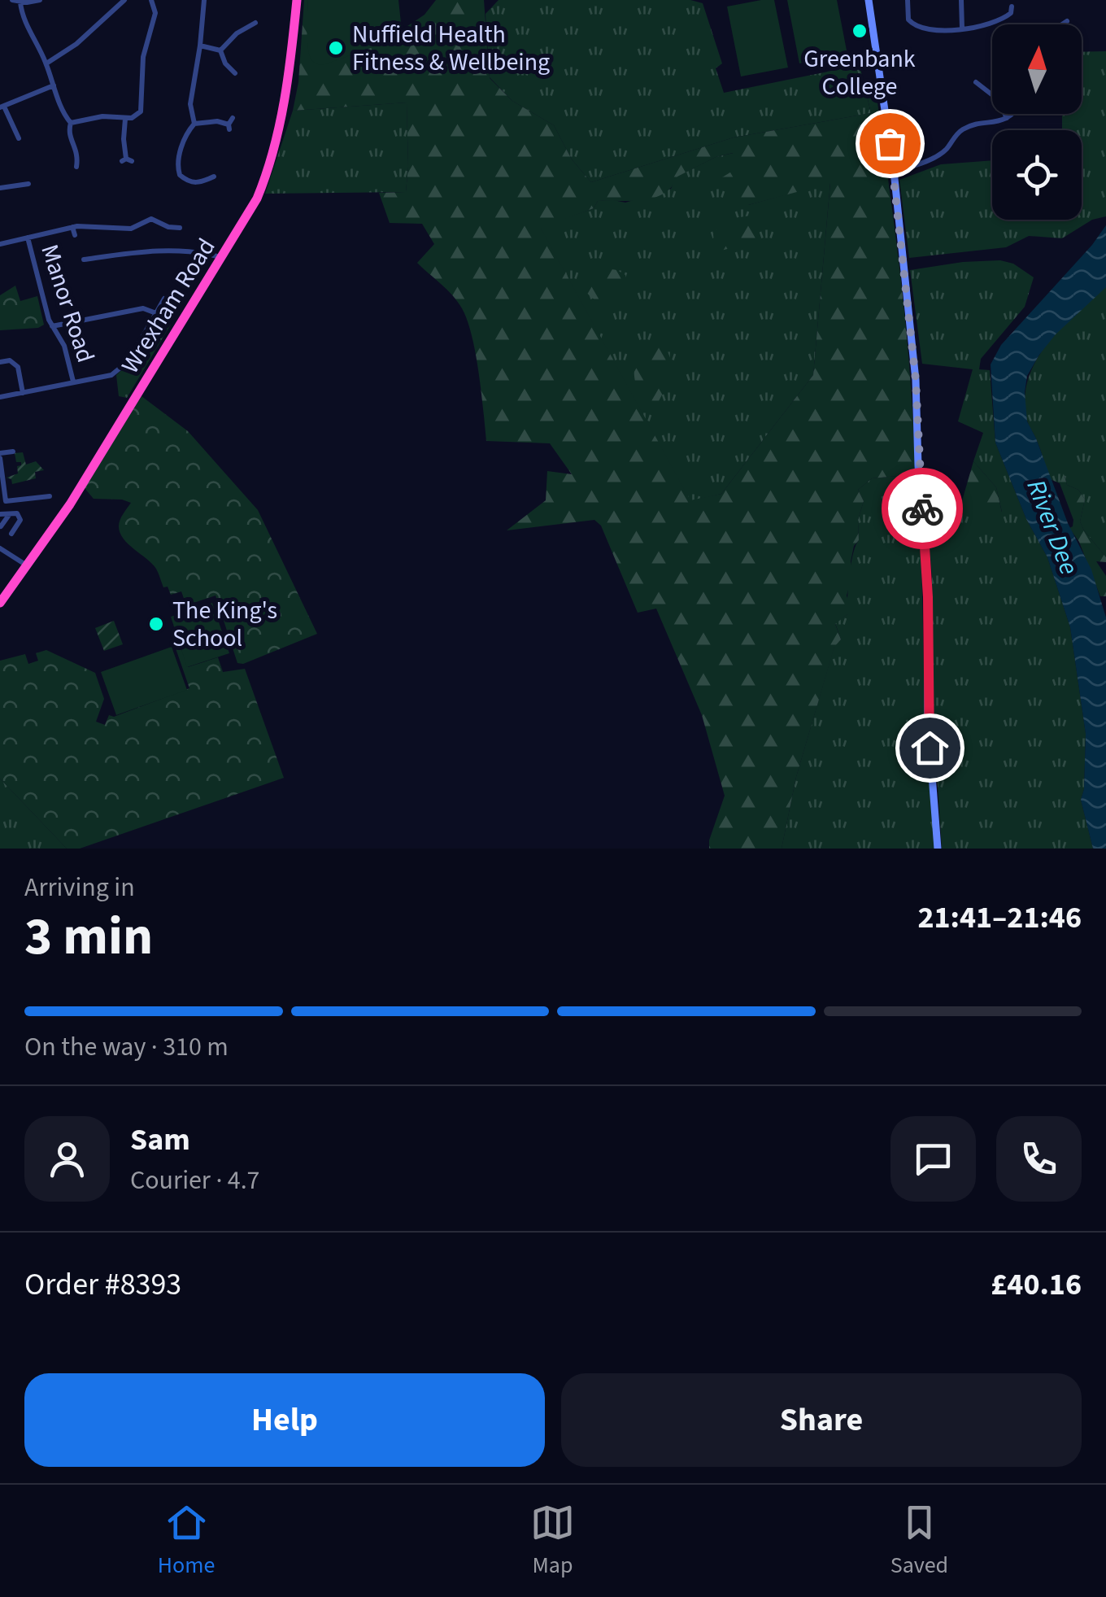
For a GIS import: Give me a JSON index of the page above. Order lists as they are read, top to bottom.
{
  "streets": {
    "highway": ["Wrexham Road"],
    "street": ["Manor Road"]
  },
  "water": ["River Dee"],
  "places": ["Greenbank College", "Nuffield Health Fitness & Wellbeing", "The King's School"],
  "north": "top",
  "page": {
    "heading": ["3 min", "Arriving in", "21:41–21:46"],
    "panel": [
      "Sam",
      "Courier · 4.7",
      "Order #8393",
      "£40.16"
    ],
    "bar": "On the way · 310 m",
    "buttons": ["Help", "Share"],
    "tabs": ["Home", "Map", "Saved"]
  }
}
